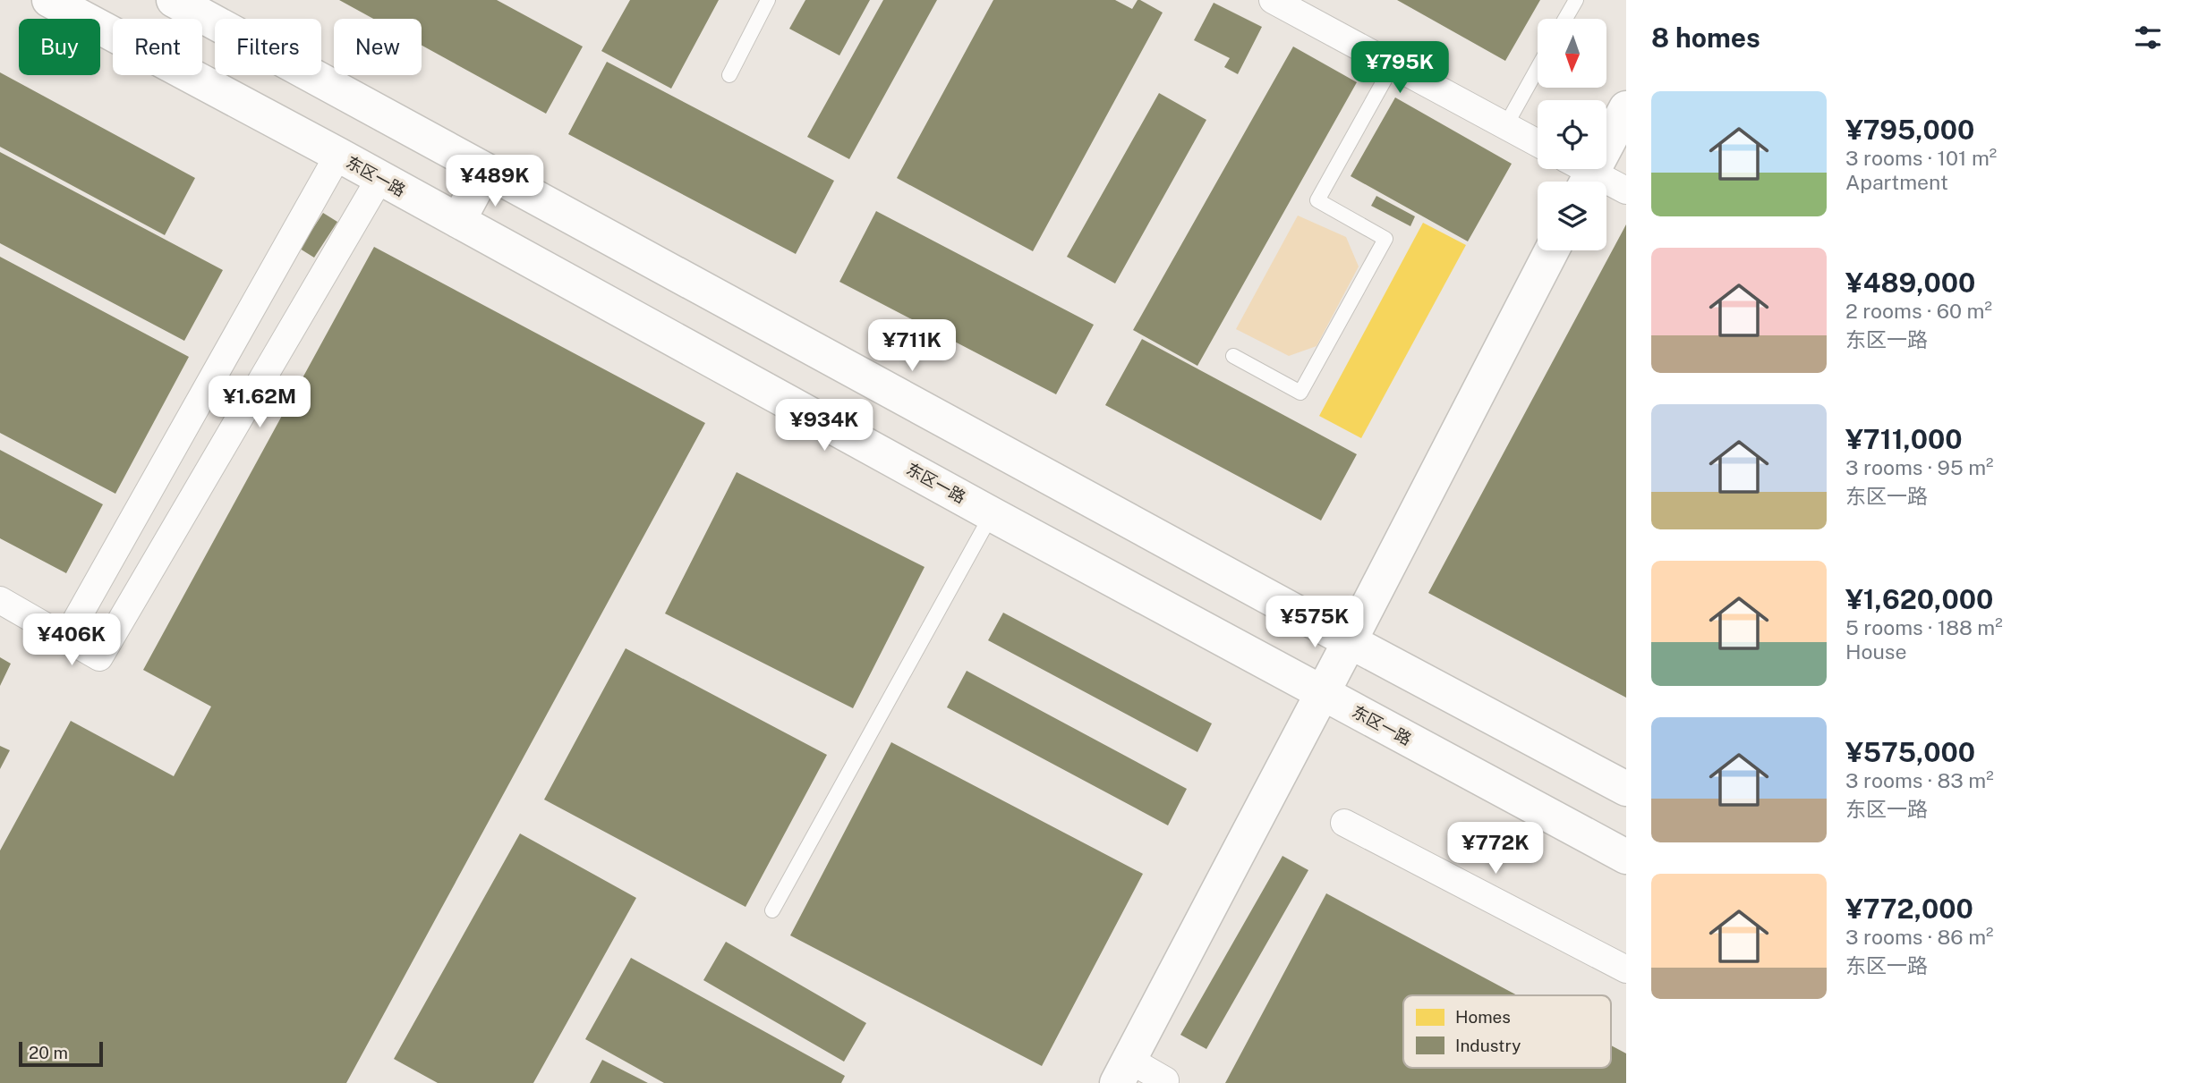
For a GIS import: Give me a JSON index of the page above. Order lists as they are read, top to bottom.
{
  "streets": {
    "main road": ["东区一路"]
  },
  "legend": ["Homes", "Industry"],
  "scale_bar": "20 m",
  "north": "bottom",
  "page": {
    "heading": "8 homes",
    "chip": [
      "Buy",
      "Rent",
      "Filters",
      "New"
    ],
    "price": [
      "¥795K",
      "¥489K",
      "¥711K",
      "¥1.62M",
      "¥934K",
      "¥575K",
      "¥406K",
      "¥772K"
    ],
    "list": [
      {
        "name": "¥795,000",
        "note": "3 rooms · 101 m² · Apartment"
      },
      {
        "name": "¥489,000",
        "note": "2 rooms · 60 m² · 东区一路"
      },
      {
        "name": "¥711,000",
        "note": "3 rooms · 95 m² · 东区一路"
      },
      {
        "name": "¥1,620,000",
        "note": "5 rooms · 188 m² · House"
      },
      {
        "name": "¥575,000",
        "note": "3 rooms · 83 m² · 东区一路"
      },
      {
        "name": "¥772,000",
        "note": "3 rooms · 86 m² · 东区一路"
      }
    ],
    "scale": "20 m"
  }
}
